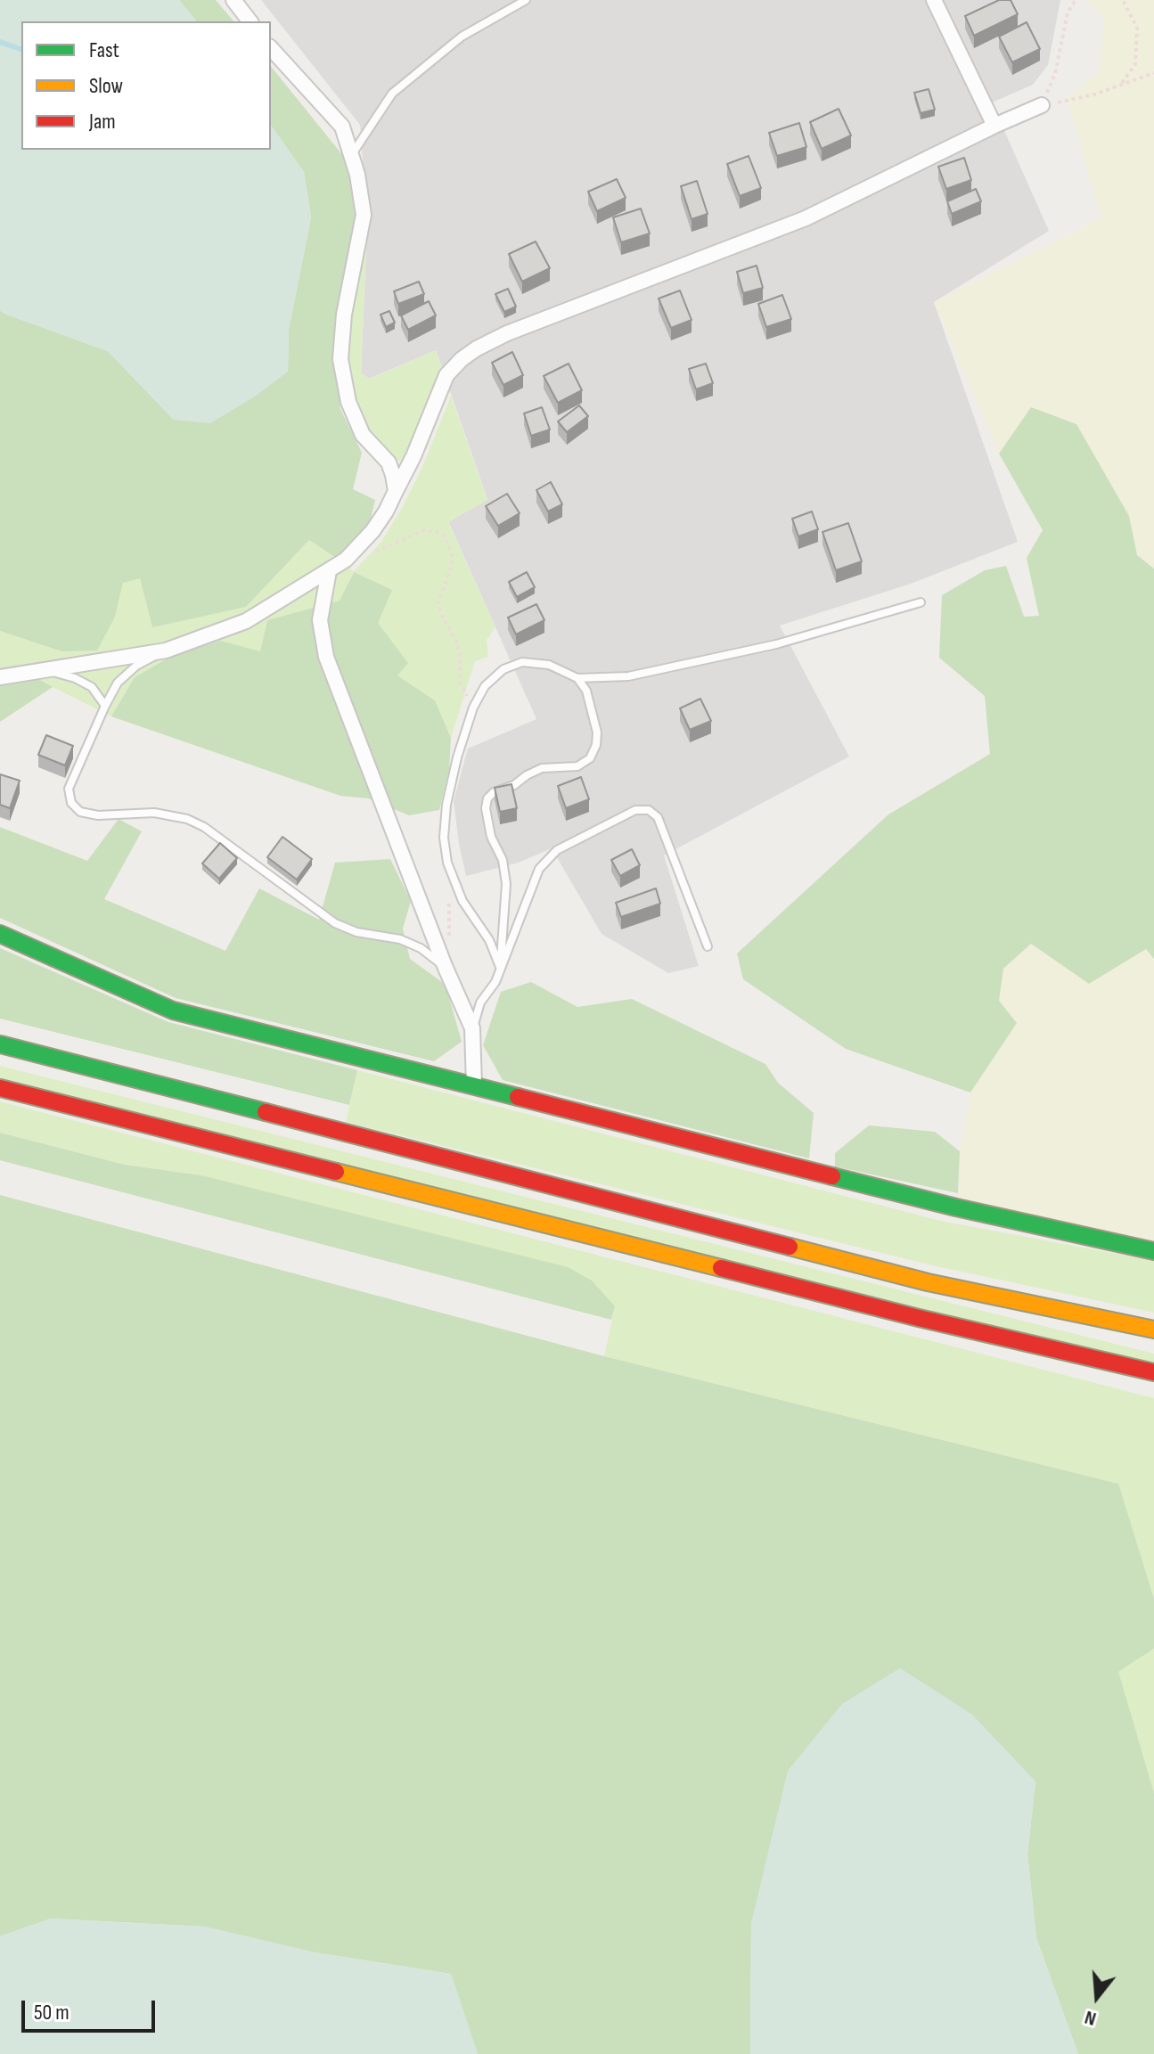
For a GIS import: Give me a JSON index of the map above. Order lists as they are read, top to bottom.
{
  "legend": ["Fast", "Slow", "Jam"],
  "scale_bar": "50 m",
  "north": "bottom"
}
